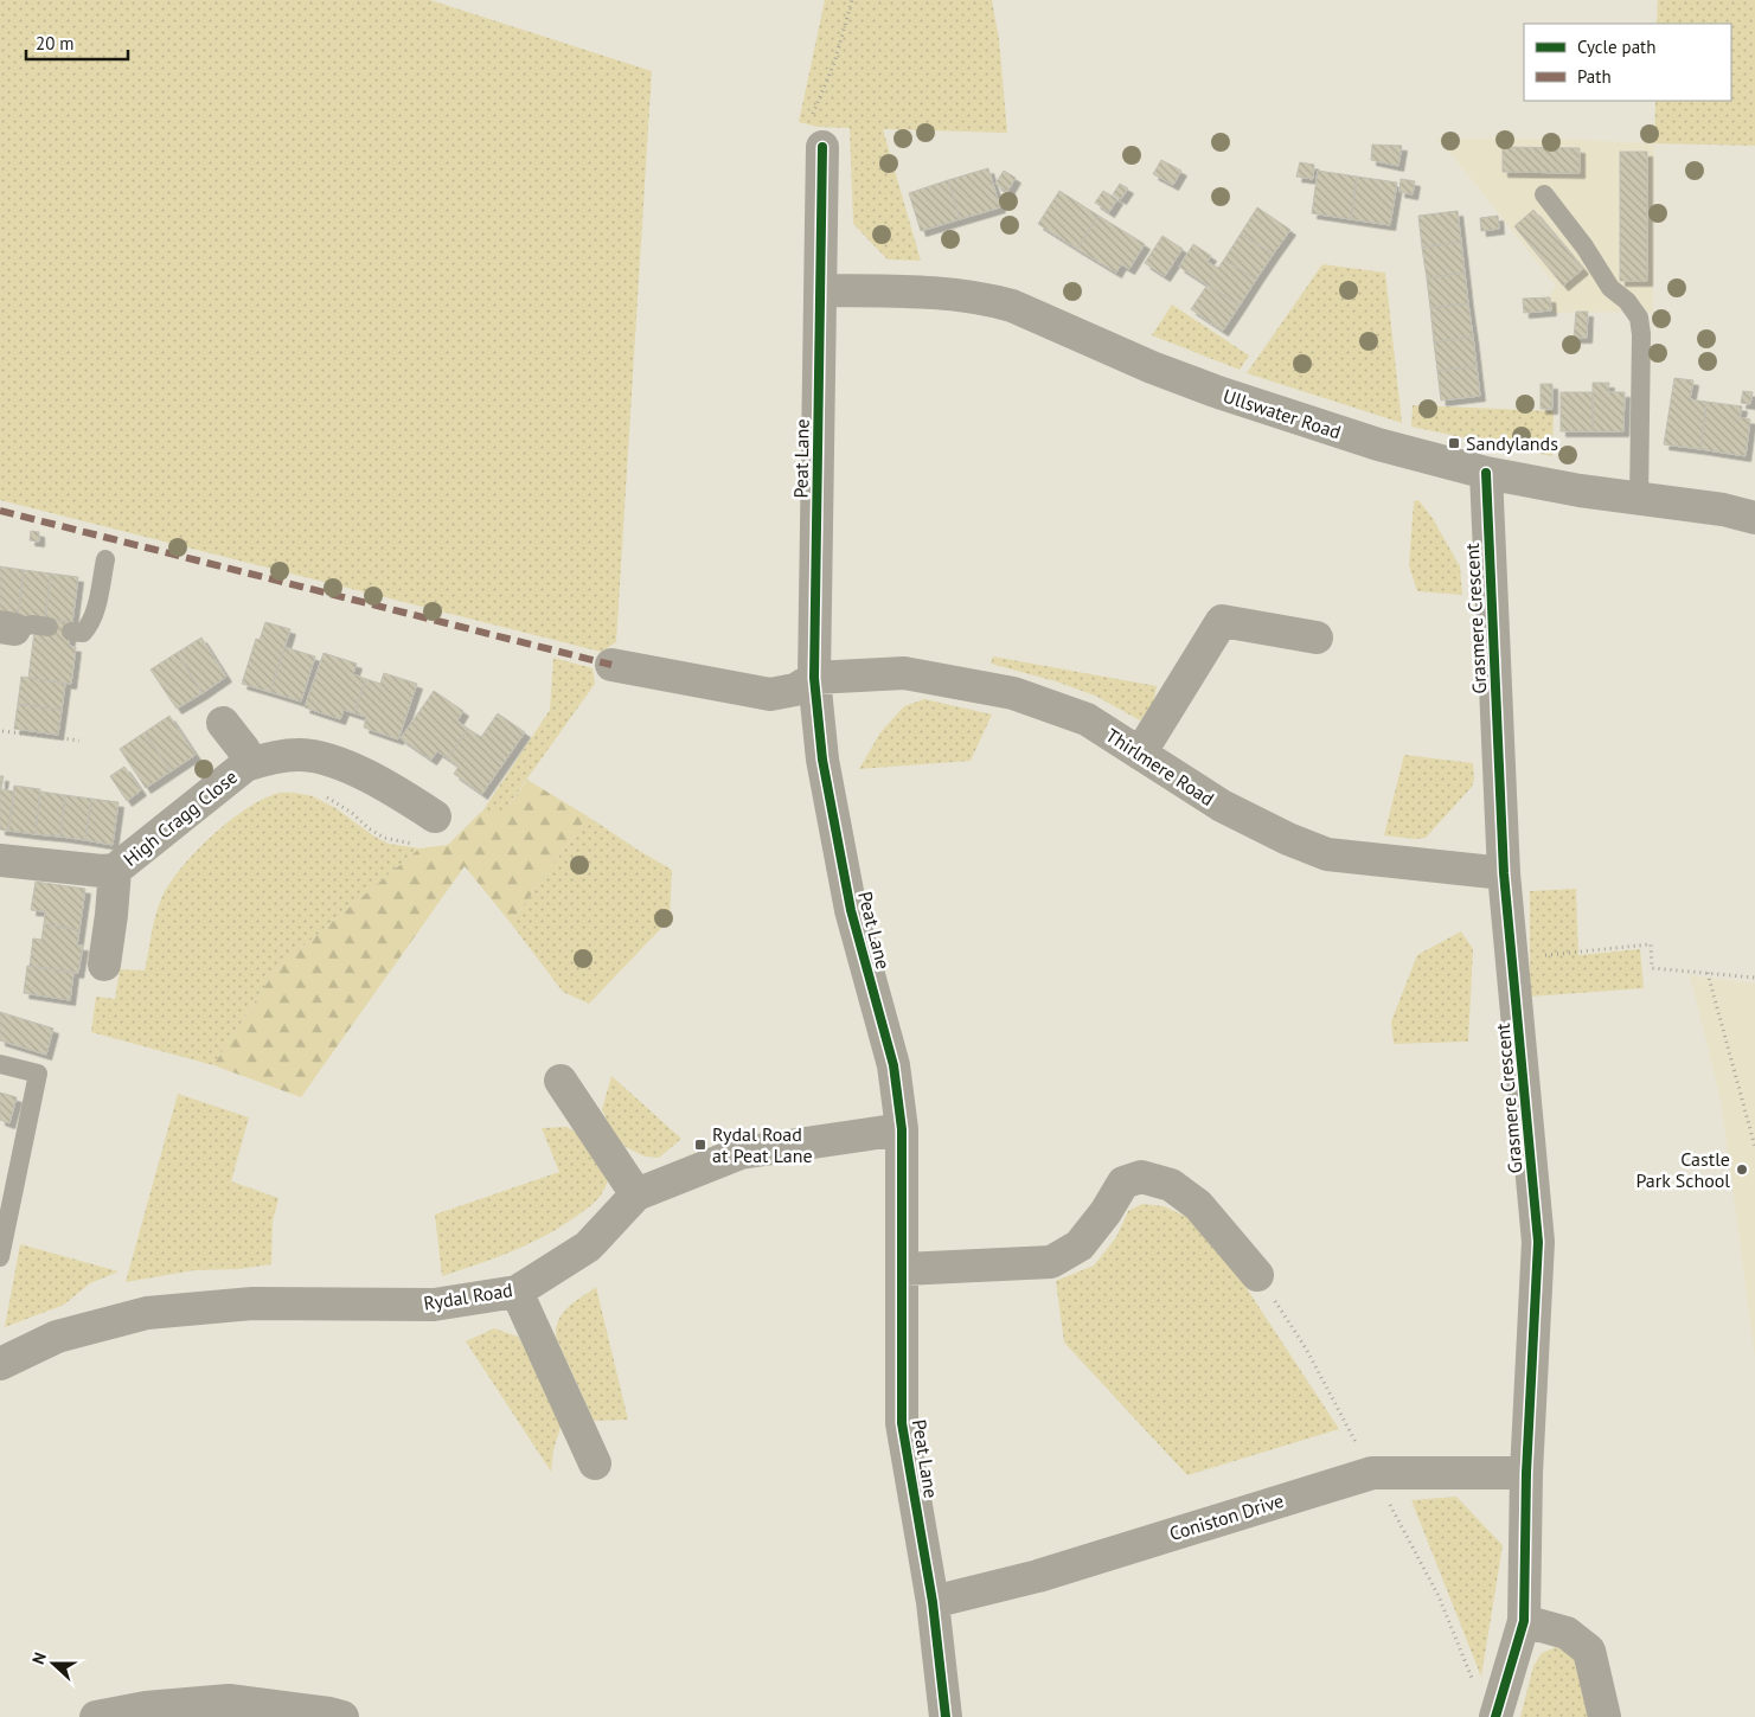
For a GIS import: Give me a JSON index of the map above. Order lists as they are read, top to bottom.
{
  "streets": {
    "street": [
      "Ullswater Road",
      "Peat Lane",
      "Grasmere Crescent",
      "Thirlmere Road",
      "High Cragg Close",
      "Rydal Road",
      "Coniston Drive"
    ]
  },
  "crossings": [
    ["Ullswater Road", "Peat Lane"],
    ["Ullswater Road", "Grasmere Crescent"],
    ["Peat Lane", "Thirlmere Road"],
    ["Peat Lane", "Rydal Road"],
    ["Peat Lane", "Coniston Drive"],
    ["Grasmere Crescent", "Thirlmere Road"],
    ["Grasmere Crescent", "Coniston Drive"]
  ],
  "places": {
    "transit": ["Sandylands", "Rydal Road at Peat Lane"],
    "other": ["Castle Park School"]
  },
  "legend": ["Cycle path", "Path"],
  "scale_bar": "20 m",
  "north": "left"
}
